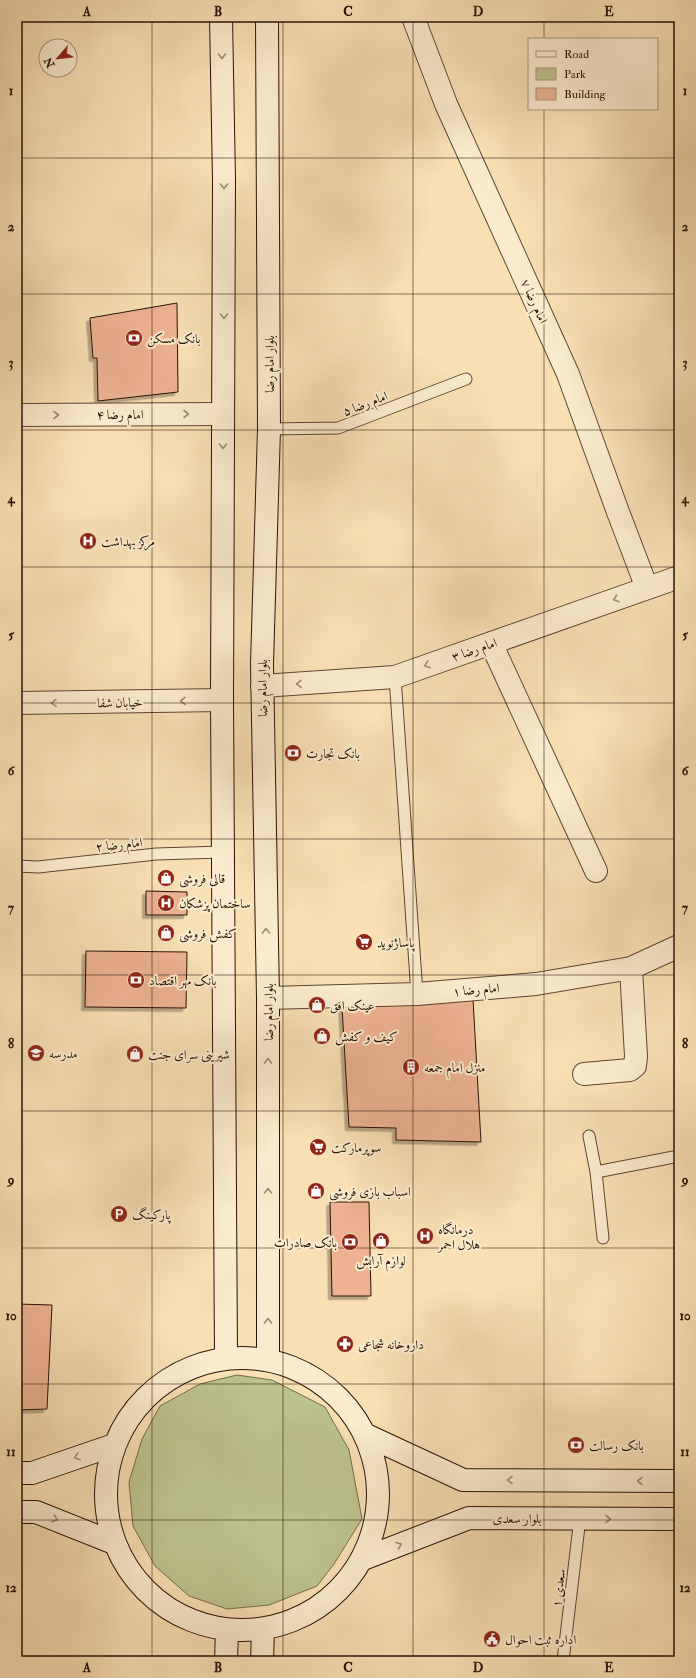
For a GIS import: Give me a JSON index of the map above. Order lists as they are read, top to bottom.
{
  "streets": {
    "main road": [
      "امام رضا ۷",
      "بلوار امام رضا",
      "امام رضا ۴",
      "امام رضا ۳",
      "خیابان شفا",
      "امام رضا ۱",
      "بلوار سعدی"
    ],
    "lane": ["امام رضا ۵", "امام رضا ۲", "سعدی ۱"]
  },
  "crossings": [
    ["امام رضا ۷", "امام رضا ۳"],
    ["بلوار امام رضا", "امام رضا ۵"],
    ["بلوار امام رضا", "امام رضا ۳"],
    ["بلوار امام رضا", "امام رضا ۱"],
    ["بلوار سعدی", "سعدی ۱"]
  ],
  "one_way": ["امام رضا ۴", "امام رضا ۳", "خیابان شفا"],
  "places": {
    "bank": [
      "بانک مسکن",
      "بانک تجارت",
      "بانک مهر اقتصاد",
      "بانک صادرات",
      "بانک رسالت"
    ],
    "hospital": ["مرکز بهداشت", "ساختمان پزشکان", "درمانگاه هلال احمر"],
    "shop": [
      "قالی فروشی",
      "کفش فروشی",
      "عینک افق",
      "کیف و کفش",
      "شیرینی سرای جنت",
      "اسباب بازی فروشی",
      "لوازم آرابش"
    ],
    "supermarket": ["پاساژنوید", "سوپرمارکت"],
    "school or university": ["مدرسه"],
    "building": ["منزل امام جمعه"],
    "parking": ["پارکینگ"],
    "pharmacy": ["داروخانه شجاعی"],
    "public building": ["اداره ثبت احوال"]
  },
  "legend": ["Road", "Park", "Building"],
  "north": "bottom left",
  "grid": {
    "columns": [
      "A",
      "B",
      "C",
      "D",
      "E"
    ],
    "rows": [
      "1",
      "2",
      "3",
      "4",
      "5",
      "6",
      "7",
      "8",
      "9",
      "10",
      "11",
      "12"
    ]
  }
}
